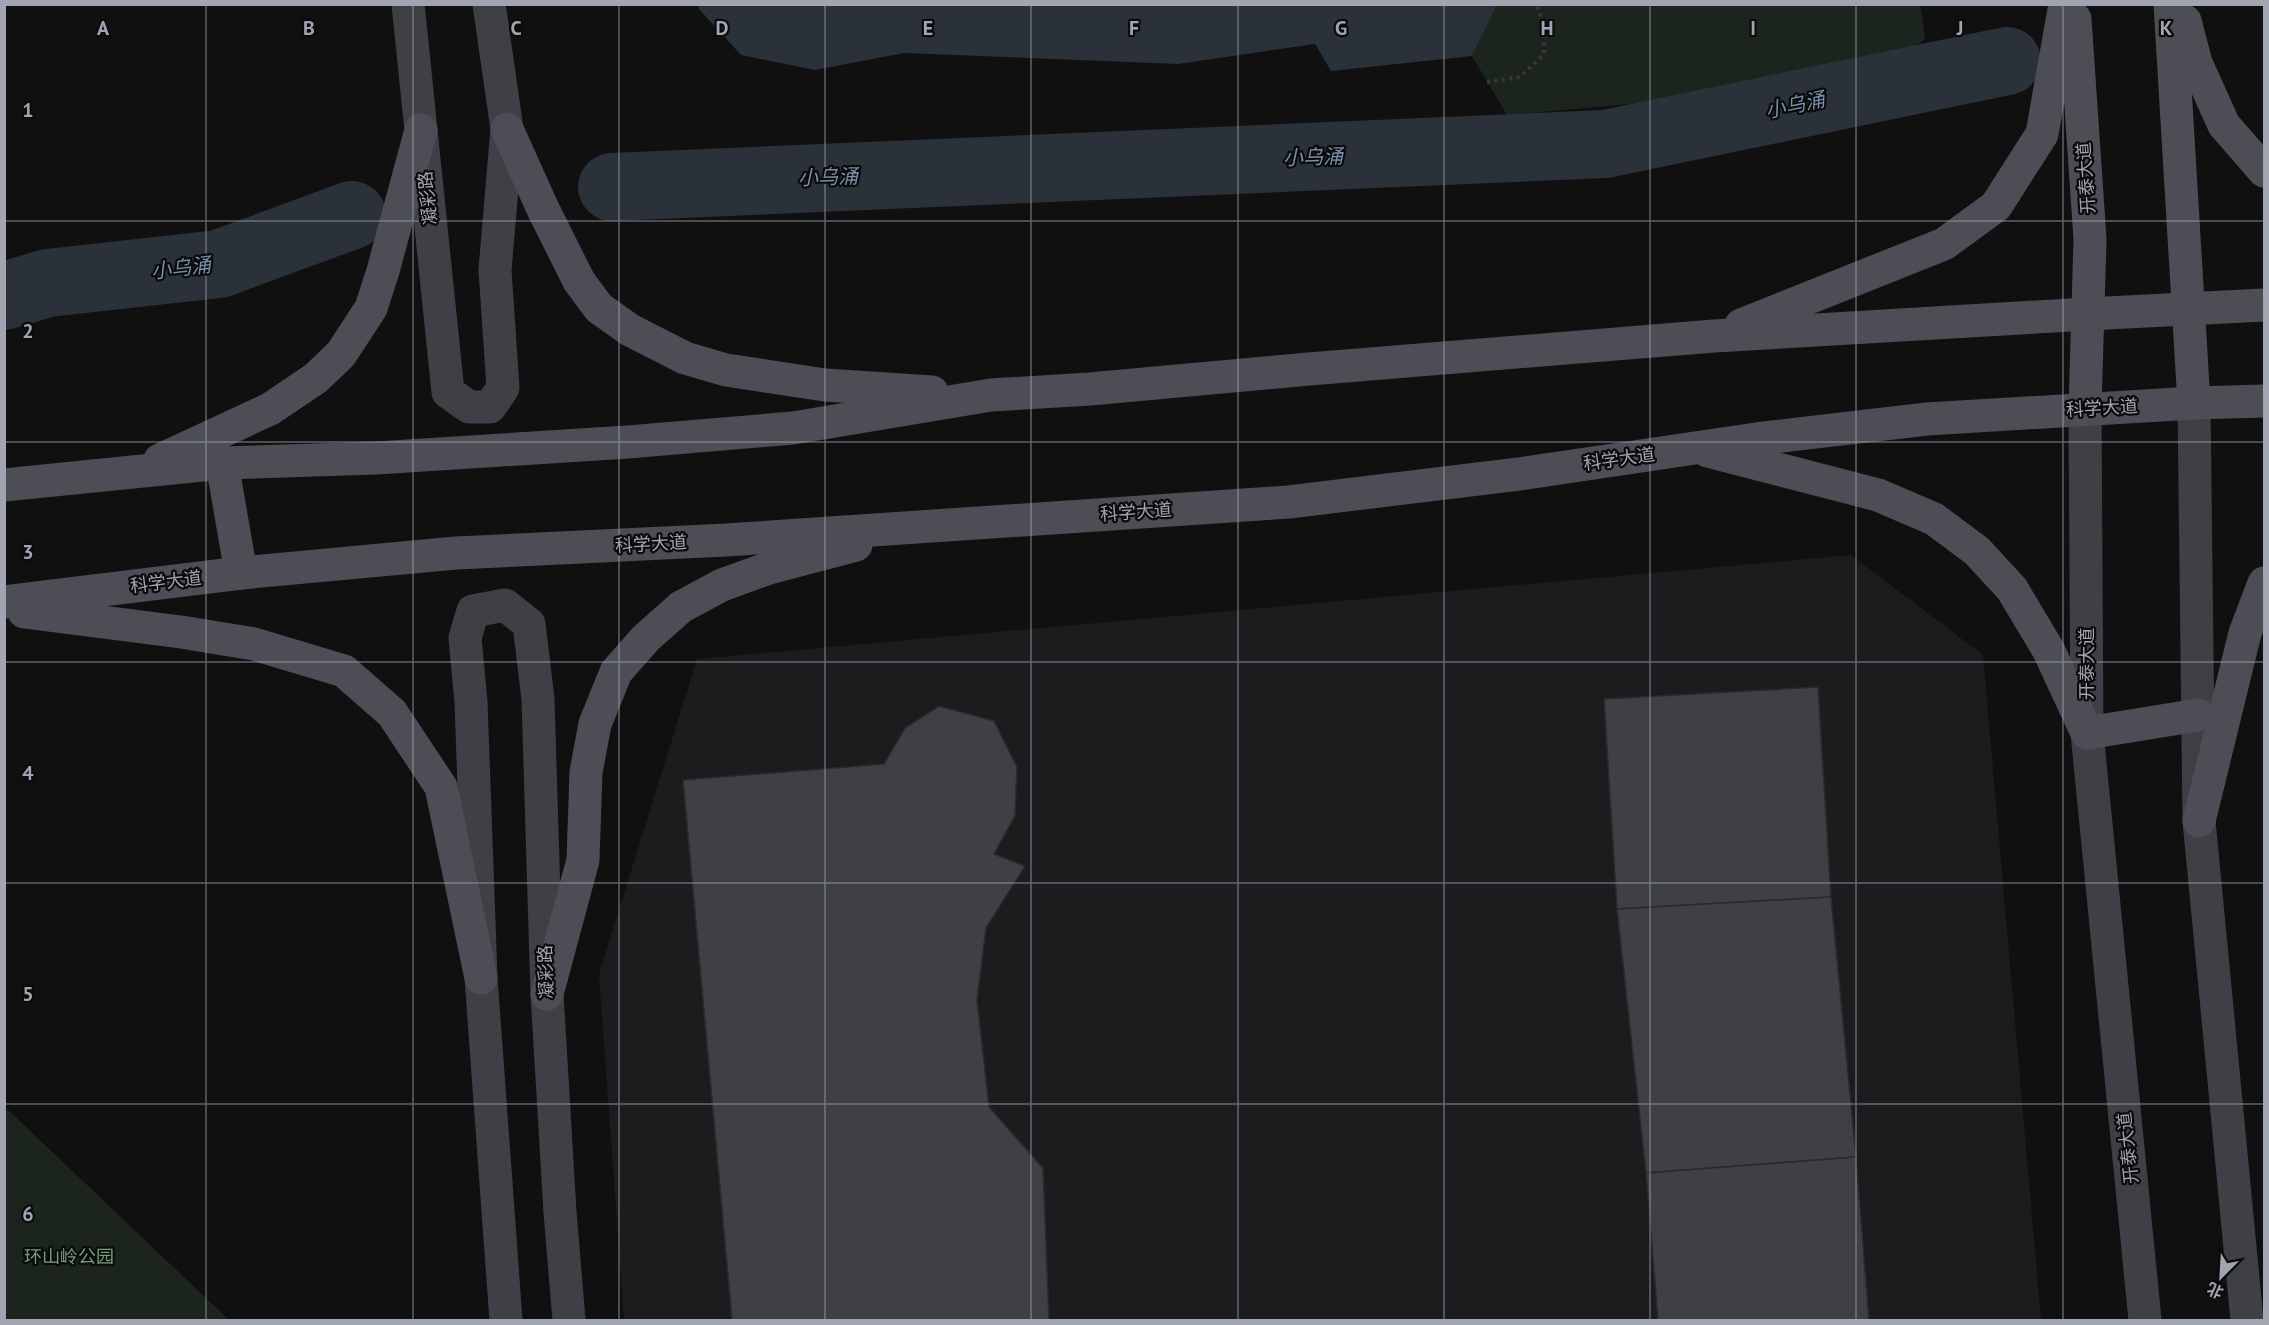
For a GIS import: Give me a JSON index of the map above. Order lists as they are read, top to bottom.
{
  "streets": {
    "main road": ["开泰大道", "科学大道"],
    "street": ["凝彩路"]
  },
  "crossings": [
    ["开泰大道", "科学大道"]
  ],
  "water": ["小乌涌"],
  "parks": ["环山岭公园"],
  "north": "bottom left",
  "grid": {
    "columns": [
      "A",
      "B",
      "C",
      "D",
      "E",
      "F",
      "G",
      "H",
      "I",
      "J",
      "K"
    ],
    "rows": [
      "1",
      "2",
      "3",
      "4",
      "5",
      "6"
    ]
  }
}
